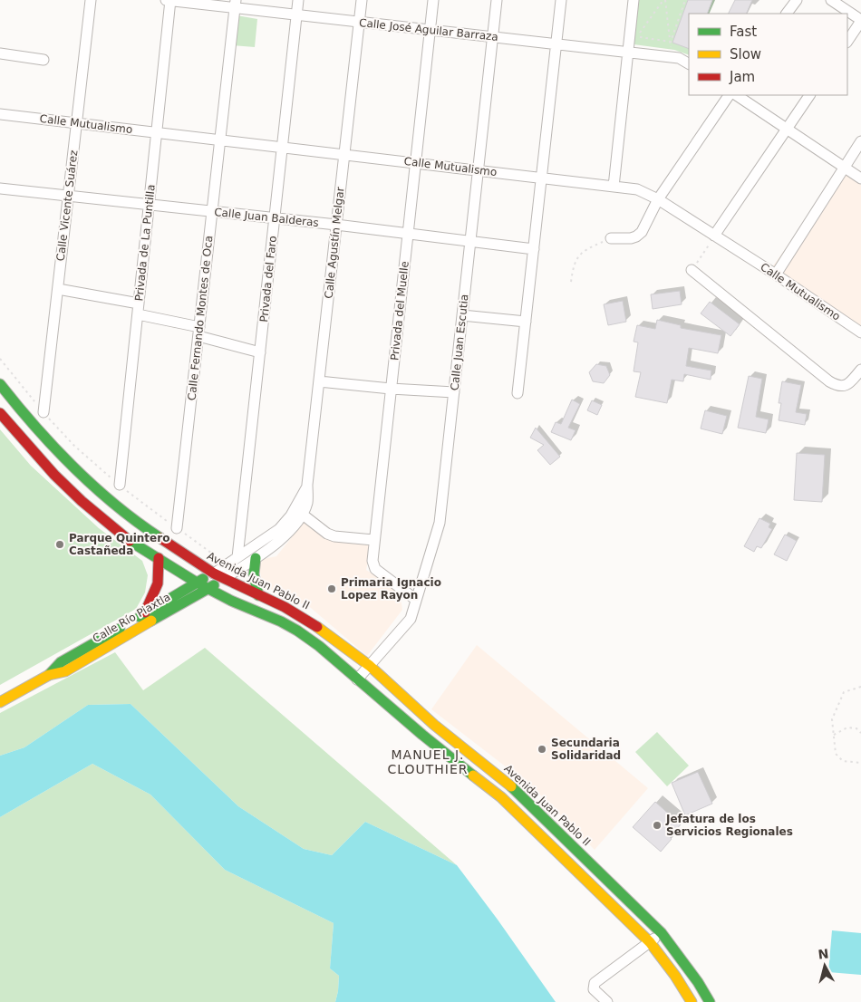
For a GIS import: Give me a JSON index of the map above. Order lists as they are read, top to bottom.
{
  "streets": {
    "main road": ["Avenida Juan Pablo II", "Calle Río Piaxtla"],
    "street": [
      "Calle José Aguilar Barraza",
      "Calle Mutualismo",
      "Calle Vicente Suárez",
      "Calle Juan Balderas",
      "Privada de La Puntilla",
      "Calle Agustín Melgar",
      "Privada del Faro",
      "Privada del Muelle",
      "Calle Fernando Montes de Oca",
      "Calle Juan Escutia"
    ]
  },
  "crossings": [
    ["Calle José Aguilar Barraza", "Privada de La Puntilla"],
    ["Calle José Aguilar Barraza", "Calle Agustín Melgar"],
    ["Calle José Aguilar Barraza", "Privada del Faro"],
    ["Calle José Aguilar Barraza", "Privada del Muelle"],
    ["Calle José Aguilar Barraza", "Calle Fernando Montes de Oca"],
    ["Calle José Aguilar Barraza", "Calle Juan Escutia"],
    ["Calle Mutualismo", "Calle Vicente Suárez"],
    ["Calle Mutualismo", "Privada de La Puntilla"],
    ["Calle Mutualismo", "Calle Agustín Melgar"],
    ["Calle Mutualismo", "Privada del Faro"],
    ["Calle Mutualismo", "Privada del Muelle"],
    ["Calle Mutualismo", "Calle Fernando Montes de Oca"],
    ["Calle Mutualismo", "Calle Juan Escutia"],
    ["Calle Vicente Suárez", "Calle Juan Balderas"],
    ["Calle Juan Balderas", "Privada de La Puntilla"],
    ["Calle Juan Balderas", "Calle Agustín Melgar"],
    ["Calle Juan Balderas", "Privada del Faro"],
    ["Calle Juan Balderas", "Privada del Muelle"],
    ["Calle Juan Balderas", "Calle Fernando Montes de Oca"],
    ["Calle Juan Balderas", "Calle Juan Escutia"],
    ["Calle Agustín Melgar", "Privada del Faro"],
    ["Calle Agustín Melgar", "Avenida Juan Pablo II"],
    ["Calle Agustín Melgar", "Calle Río Piaxtla"],
    ["Privada del Muelle", "Calle Juan Escutia"],
    ["Calle Juan Escutia", "Avenida Juan Pablo II"],
    ["Avenida Juan Pablo II", "Calle Río Piaxtla"]
  ],
  "districts": ["MANUEL J. CLOUTHIER"],
  "places": [
    "Parque Quintero Castañeda",
    "Primaria Ignacio Lopez Rayon",
    "Secundaria Solidaridad",
    "Jefatura de los Servicios Regionales"
  ],
  "legend": ["Fast", "Slow", "Jam"],
  "north": "top"
}
